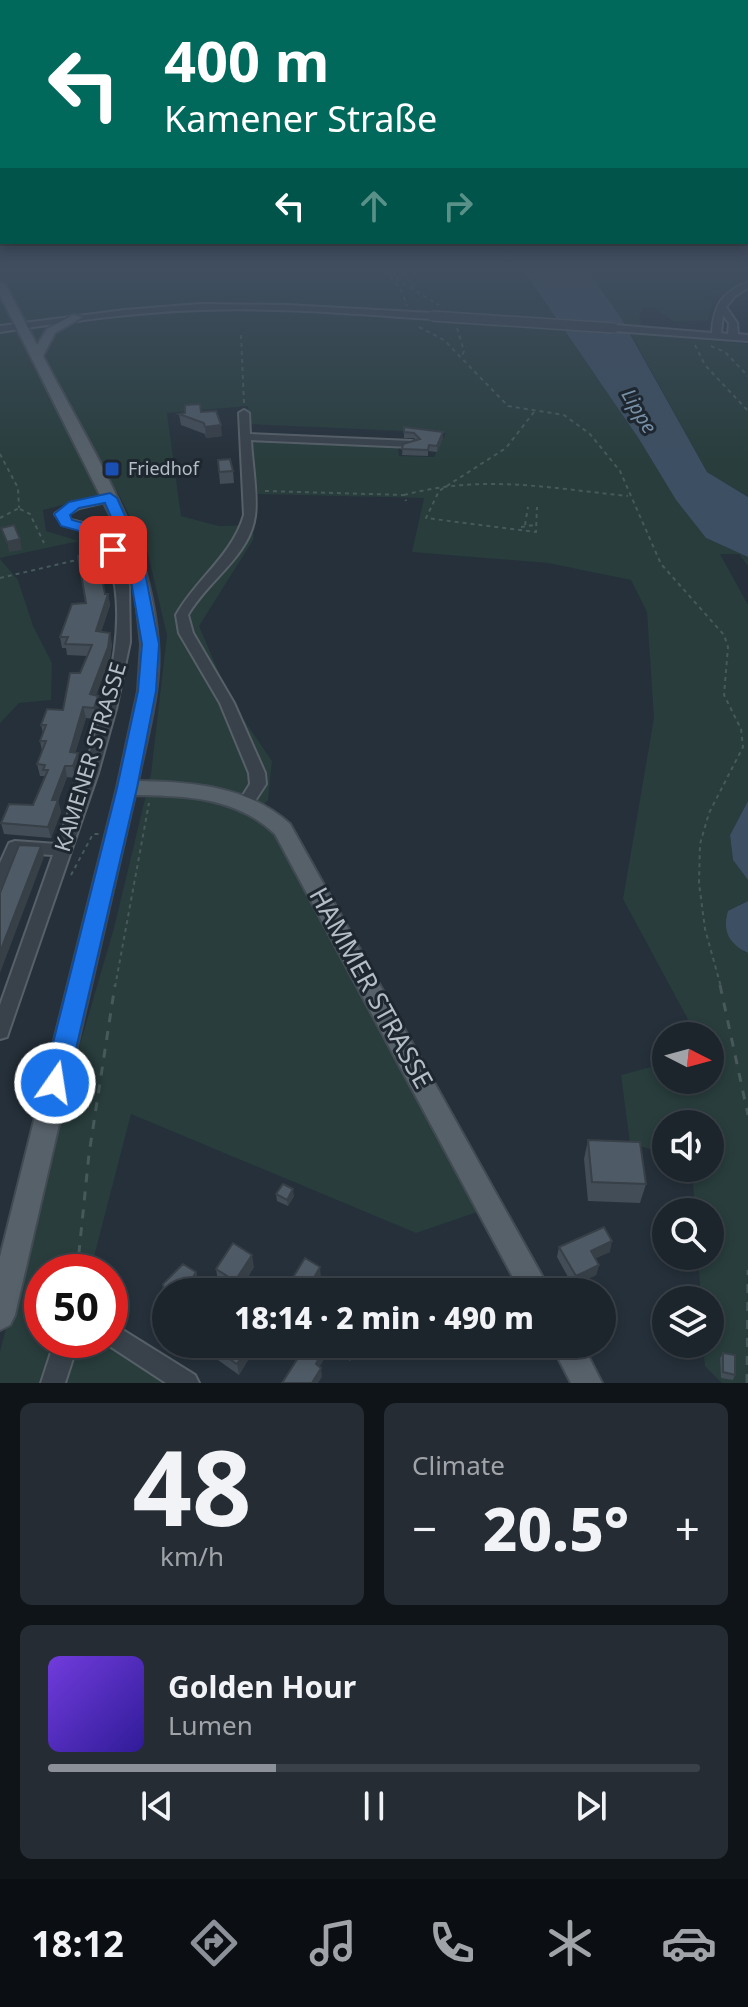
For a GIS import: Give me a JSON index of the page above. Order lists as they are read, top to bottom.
{
  "streets": {
    "main road": ["KAMENER STRASSE", "HAMMER STRASSE"]
  },
  "crossings": [
    ["KAMENER STRASSE", "HAMMER STRASSE"]
  ],
  "water": ["Lippe"],
  "places": {
    "transit": ["Friedhof"]
  },
  "north": "right",
  "page": {
    "turn": ["400 m", "Kamener Straße"],
    "limit": "50",
    "trip": "18:14 · 2 min · 490 m",
    "tile": [
      ["48", "km/h"],
      "Climate"
    ],
    "heat": ["−", "20.5°", "+"],
    "song": ["Golden Hour", "Lumen"],
    "tabs": "18:12"
  }
}
